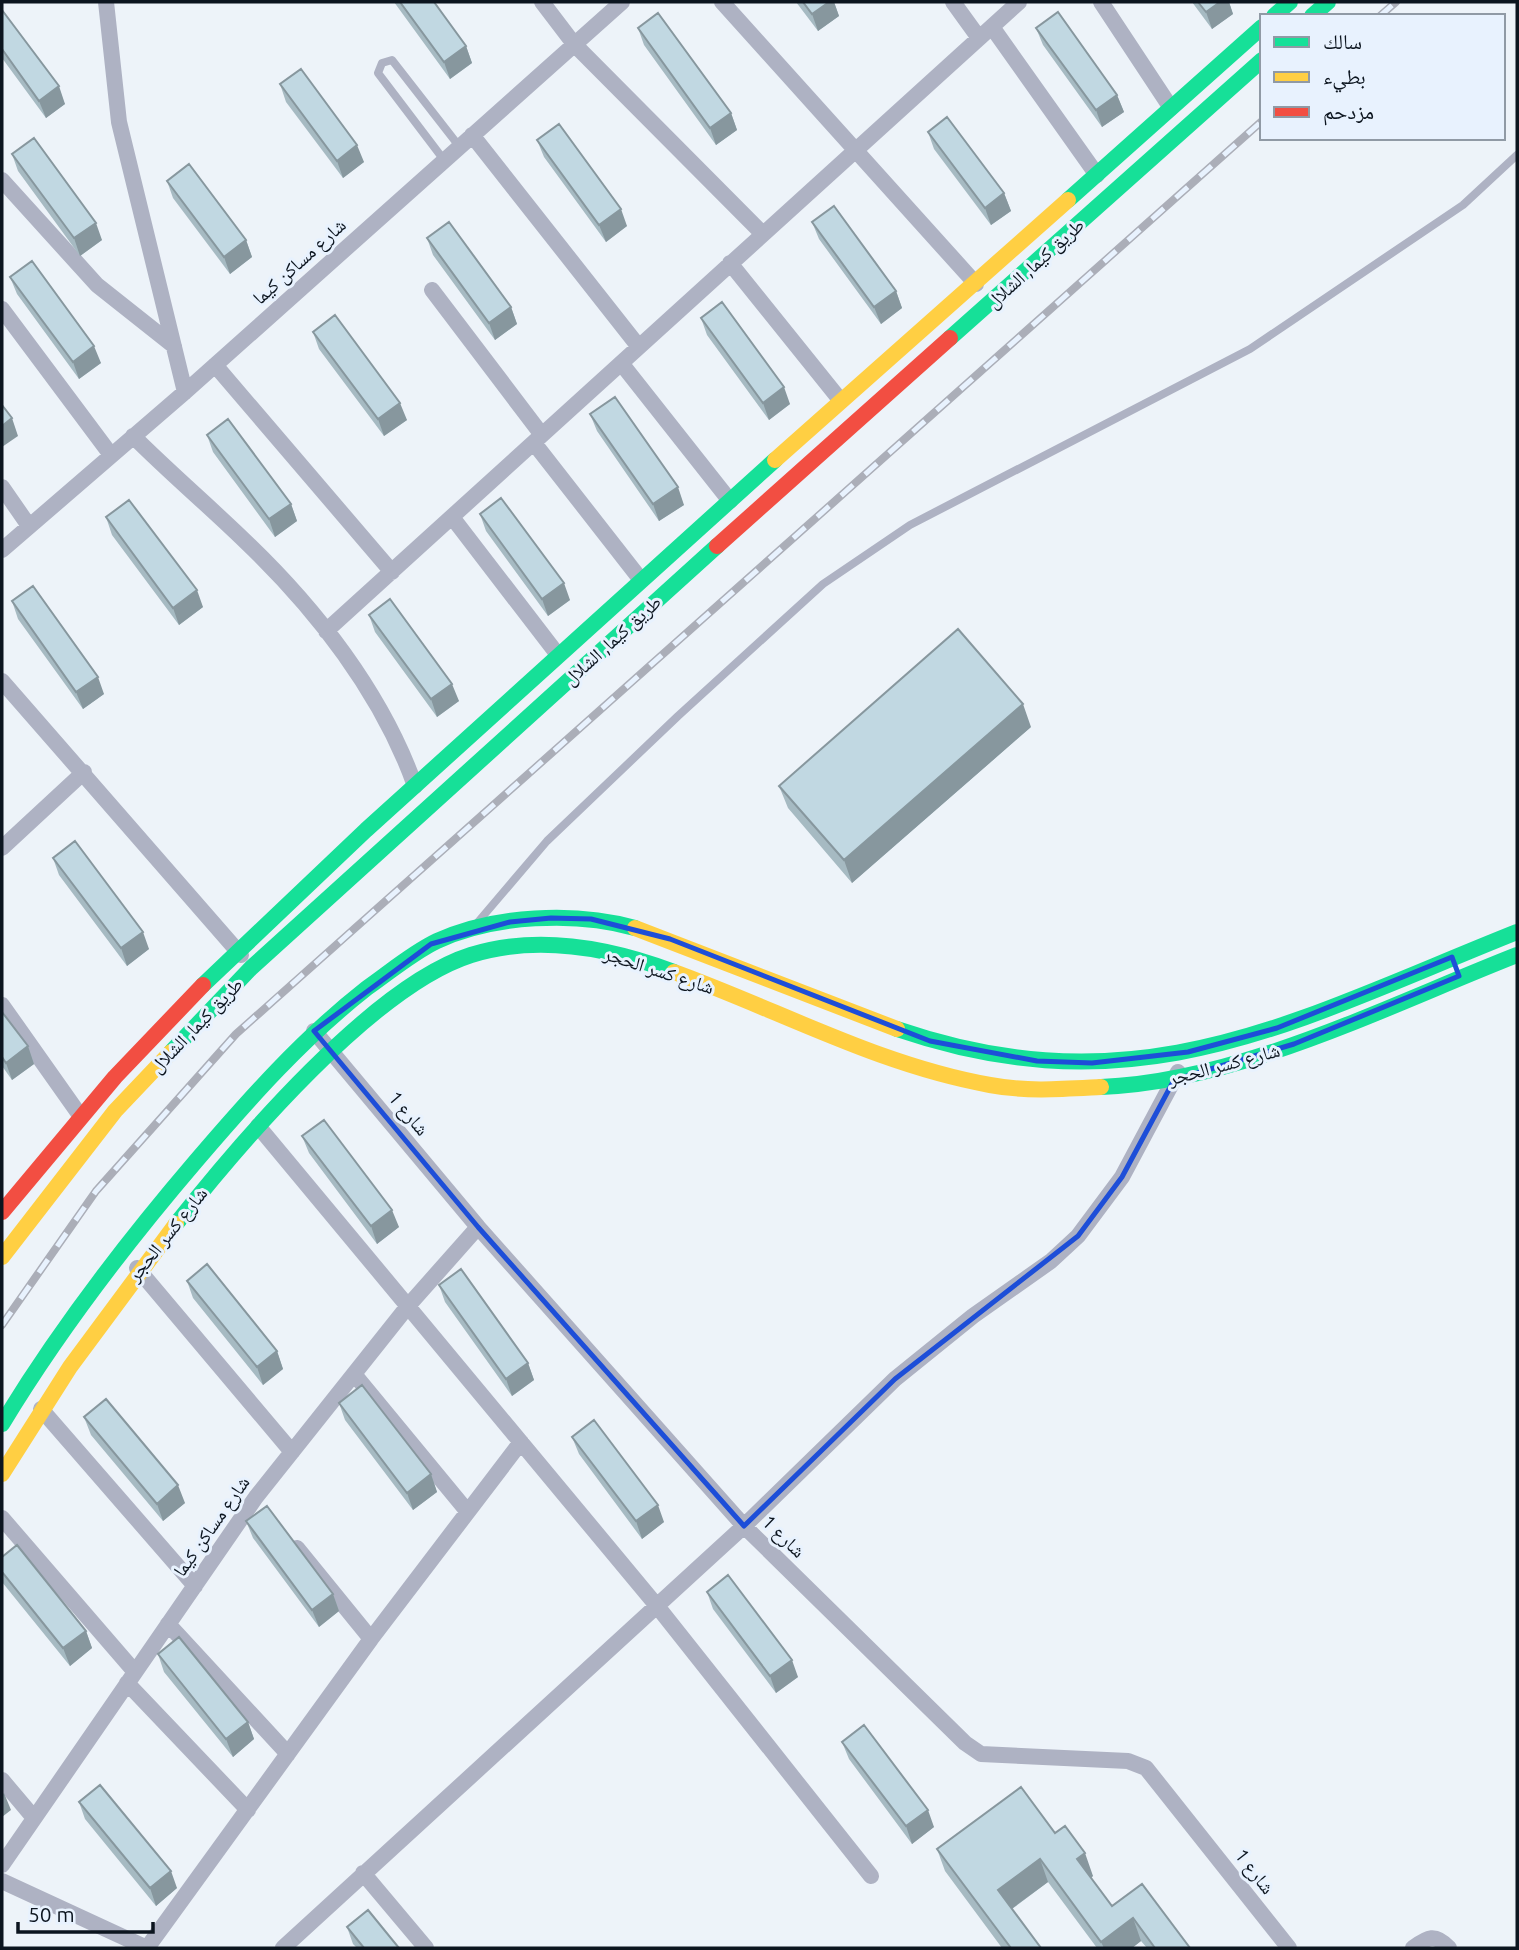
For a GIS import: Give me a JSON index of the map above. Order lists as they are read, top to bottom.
{
  "streets": {
    "main road": ["طريق كيما, الشلال", "شارع كسر الحجر"],
    "street": ["شارع مساكن كيما", "شارع 1"]
  },
  "crossings": [
    ["شارع مساكن كيما", "شارع 1"],
    ["شارع كسر الحجر", "شارع 1"]
  ],
  "legend": ["سالك", "بطيء", "مزدحم"],
  "scale_bar": "50 m"
}
